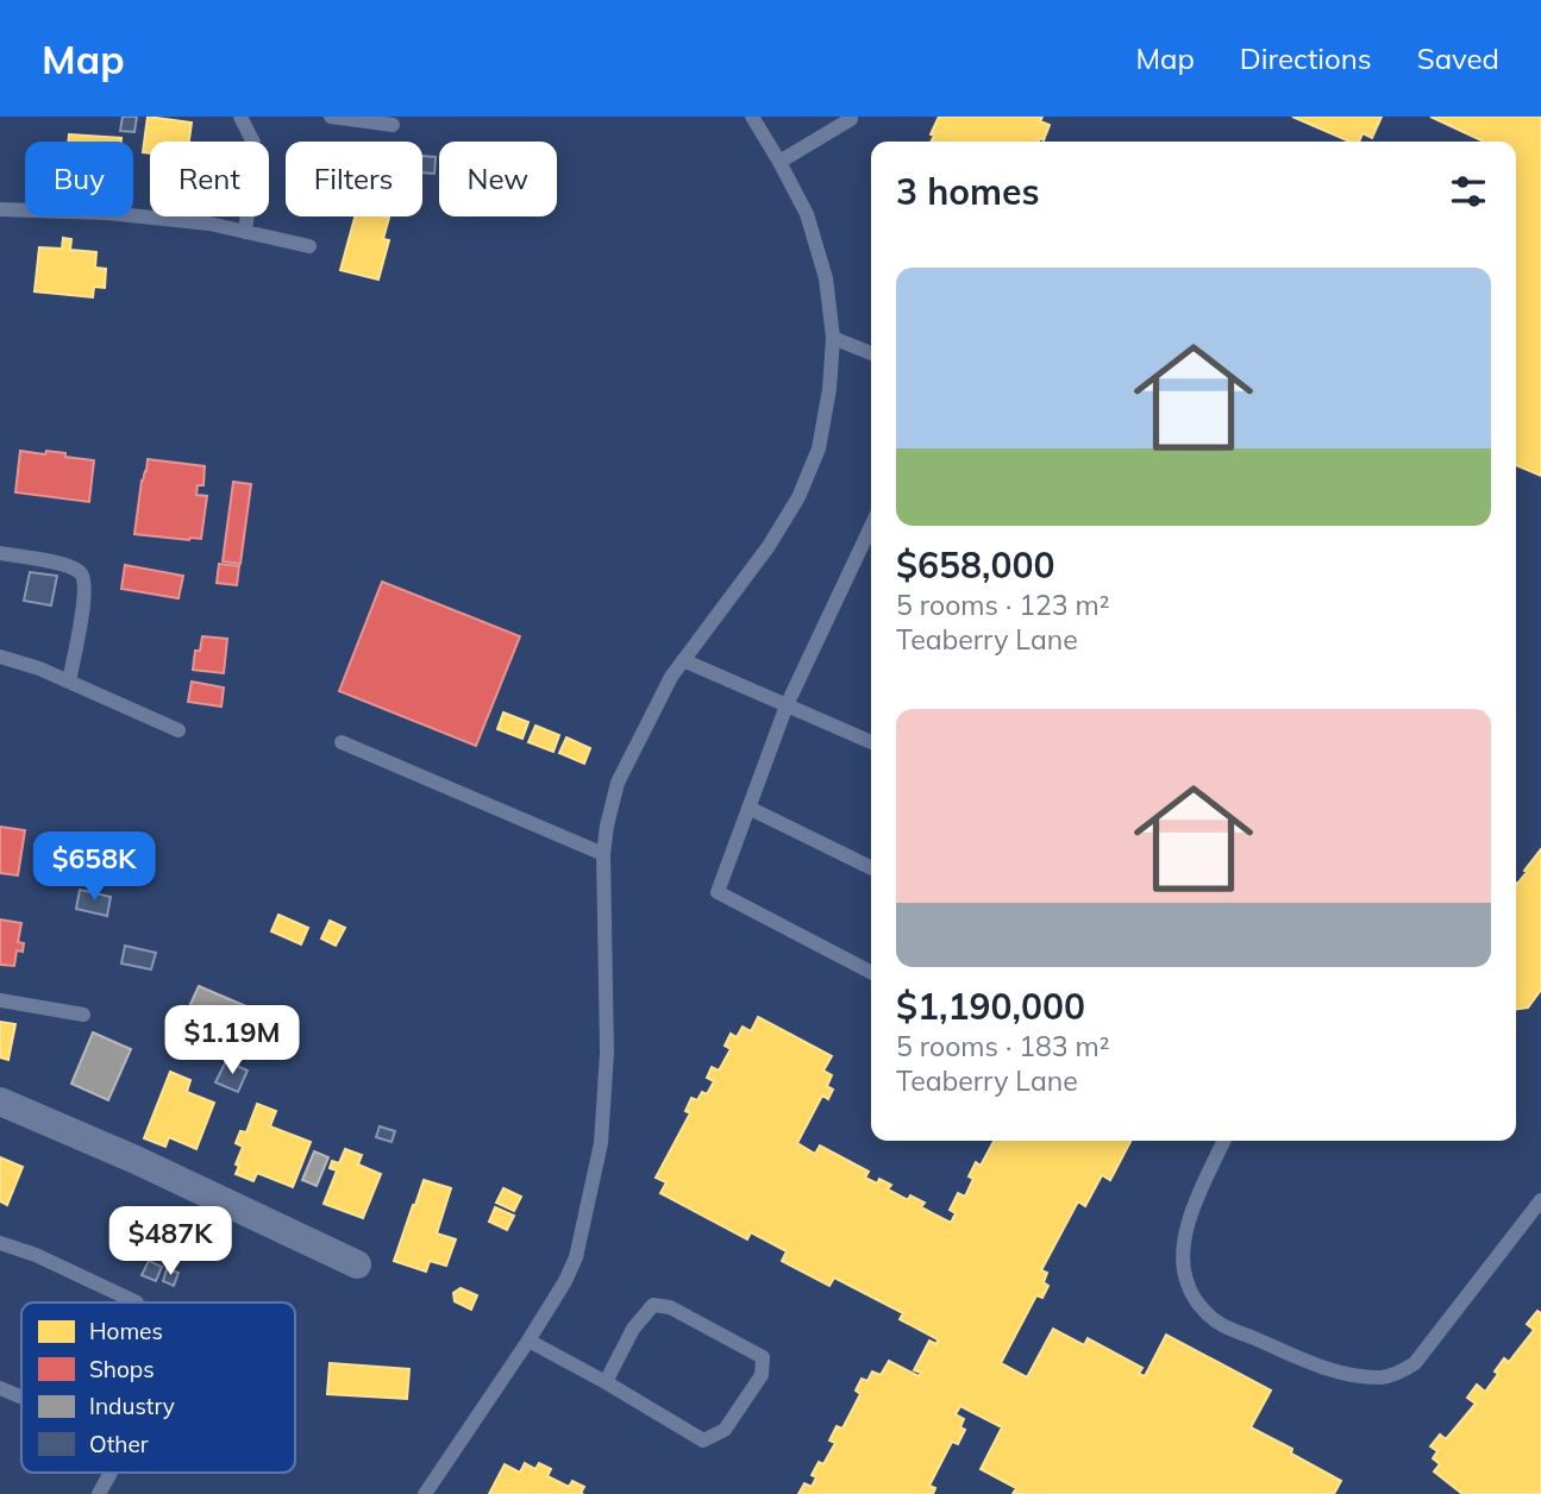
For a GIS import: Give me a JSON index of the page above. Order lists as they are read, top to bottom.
{
  "legend": [
    "Homes",
    "Shops",
    "Industry",
    "Other"
  ],
  "page": {
    "header": "Map",
    "nav": ["Map", "Directions", "Saved"],
    "chip": [
      "Buy",
      "Rent",
      "Filters",
      "New"
    ],
    "heading": "3 homes",
    "list": [
      {
        "name": "$658,000",
        "note": "5 rooms · 123 m² · Teaberry Lane"
      },
      {
        "name": "$1,190,000",
        "note": "5 rooms · 183 m² · Teaberry Lane"
      }
    ],
    "price": ["$658K", "$1.19M", "$487K"]
  }
}
